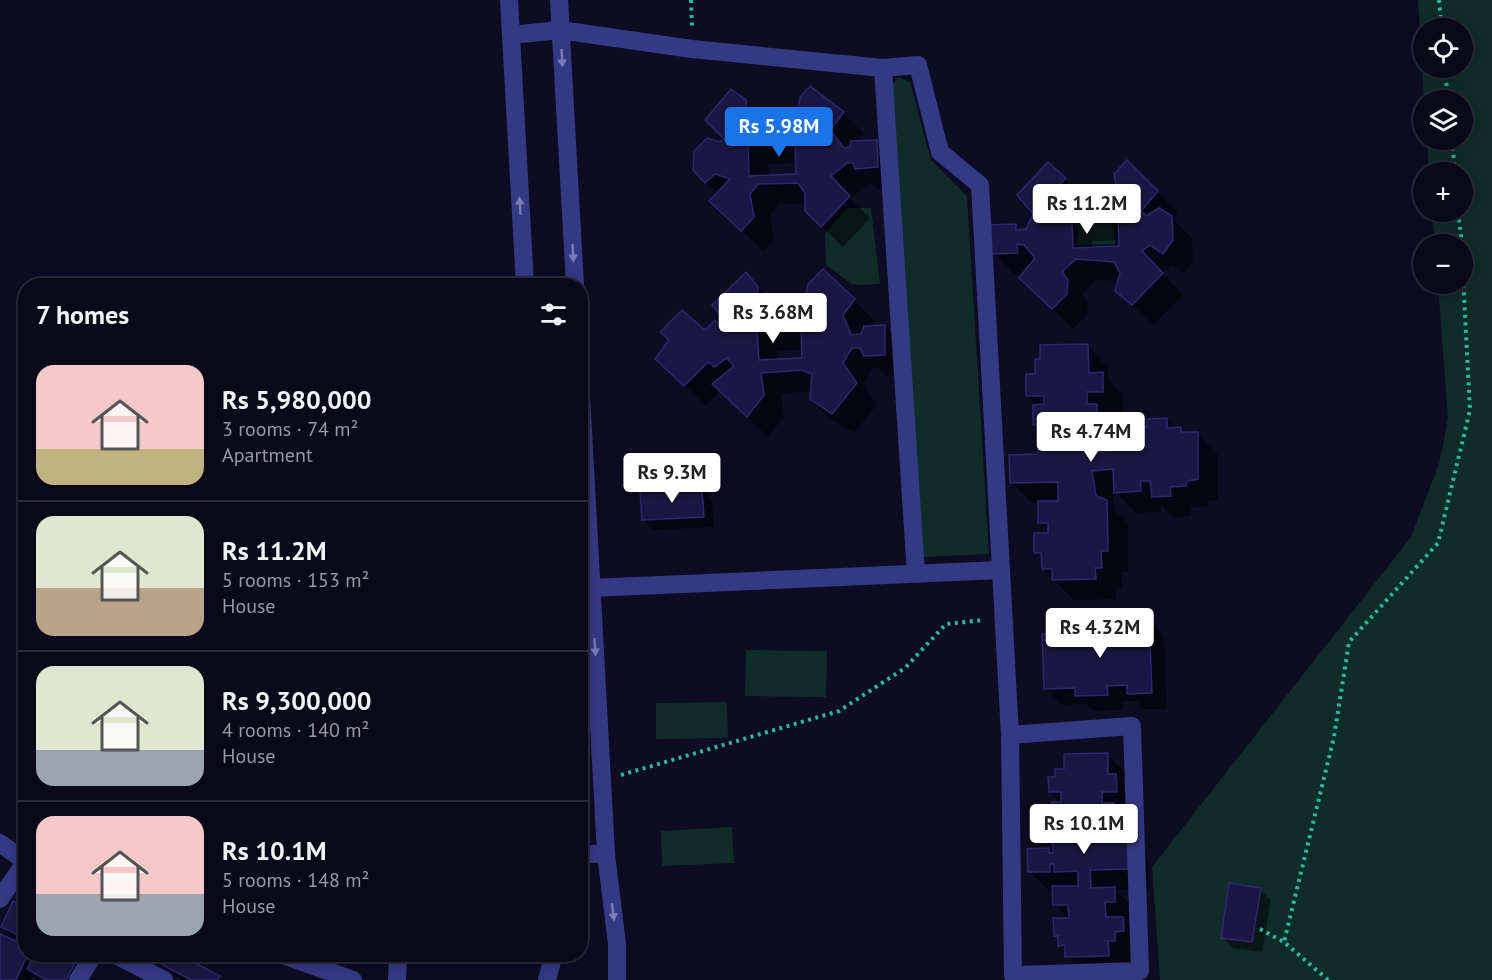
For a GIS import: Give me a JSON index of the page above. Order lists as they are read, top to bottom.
{
  "page": {
    "map_buttons": ["+", "−"],
    "price": [
      "Rs 5.98M",
      "Rs 11.2M",
      "Rs 3.68M",
      "Rs 4.74M",
      "Rs 9.3M",
      "Rs 4.32M",
      "Rs 10.1M"
    ],
    "heading": "7 homes",
    "list": [
      {
        "name": "Rs 5,980,000",
        "note": "3 rooms · 74 m² · Apartment"
      },
      {
        "name": "Rs 11.2M",
        "note": "5 rooms · 153 m² · House"
      },
      {
        "name": "Rs 9,300,000",
        "note": "4 rooms · 140 m² · House"
      },
      {
        "name": "Rs 10.1M",
        "note": "5 rooms · 148 m² · House"
      }
    ]
  }
}
